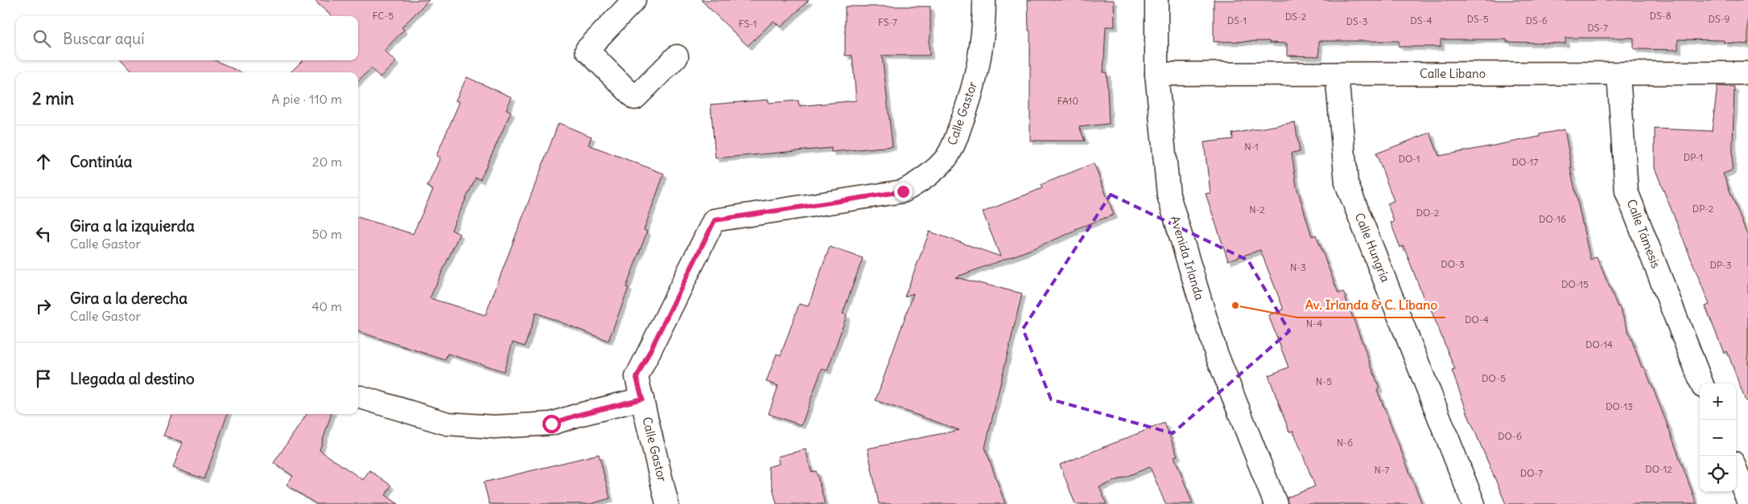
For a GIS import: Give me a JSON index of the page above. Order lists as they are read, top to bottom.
{
  "streets": {
    "street": [
      "Calle Líbano",
      "Calle Gastor",
      "Calle Támesis",
      "Calle Hungría",
      "Avenida Irlanda"
    ]
  },
  "crossings": [
    ["Calle Líbano", "Calle Támesis"],
    ["Calle Líbano", "Calle Hungría"],
    ["Calle Líbano", "Avenida Irlanda"]
  ],
  "places": ["Av. Irlanda & C. Líbano"],
  "house_numbers": [
    "FC-5",
    "DS-8",
    "DS-2",
    "DS-5",
    "DS-9",
    "DS-1",
    "DS-4",
    "DS-6",
    "DS-3",
    "FS-7",
    "FS-1",
    "DS-7",
    "FA10",
    "N-1",
    "DP-1",
    "DO-1",
    "DO-17",
    "DP-2",
    "N-2",
    "DO-2",
    "DO-16",
    "DO-3",
    "DP-3",
    "N-3",
    "DO-15",
    "DO-4",
    "N-4",
    "DO-14",
    "DO-5",
    "N-5",
    "DO-13",
    "DO-6",
    "N-6",
    "DO-12",
    "N-7",
    "DO-7"
  ],
  "page": {
    "search": "Buscar aquí",
    "heading": ["2 min", "A pie · 110 m"],
    "list": [
      ["Continúa", "20 m"],
      ["Gira a la izquierda", "Calle Gastor", "50 m"],
      ["Gira a la derecha", "Calle Gastor", "40 m"],
      "Llegada al destino"
    ],
    "map_buttons": ["+", "−"]
  }
}
